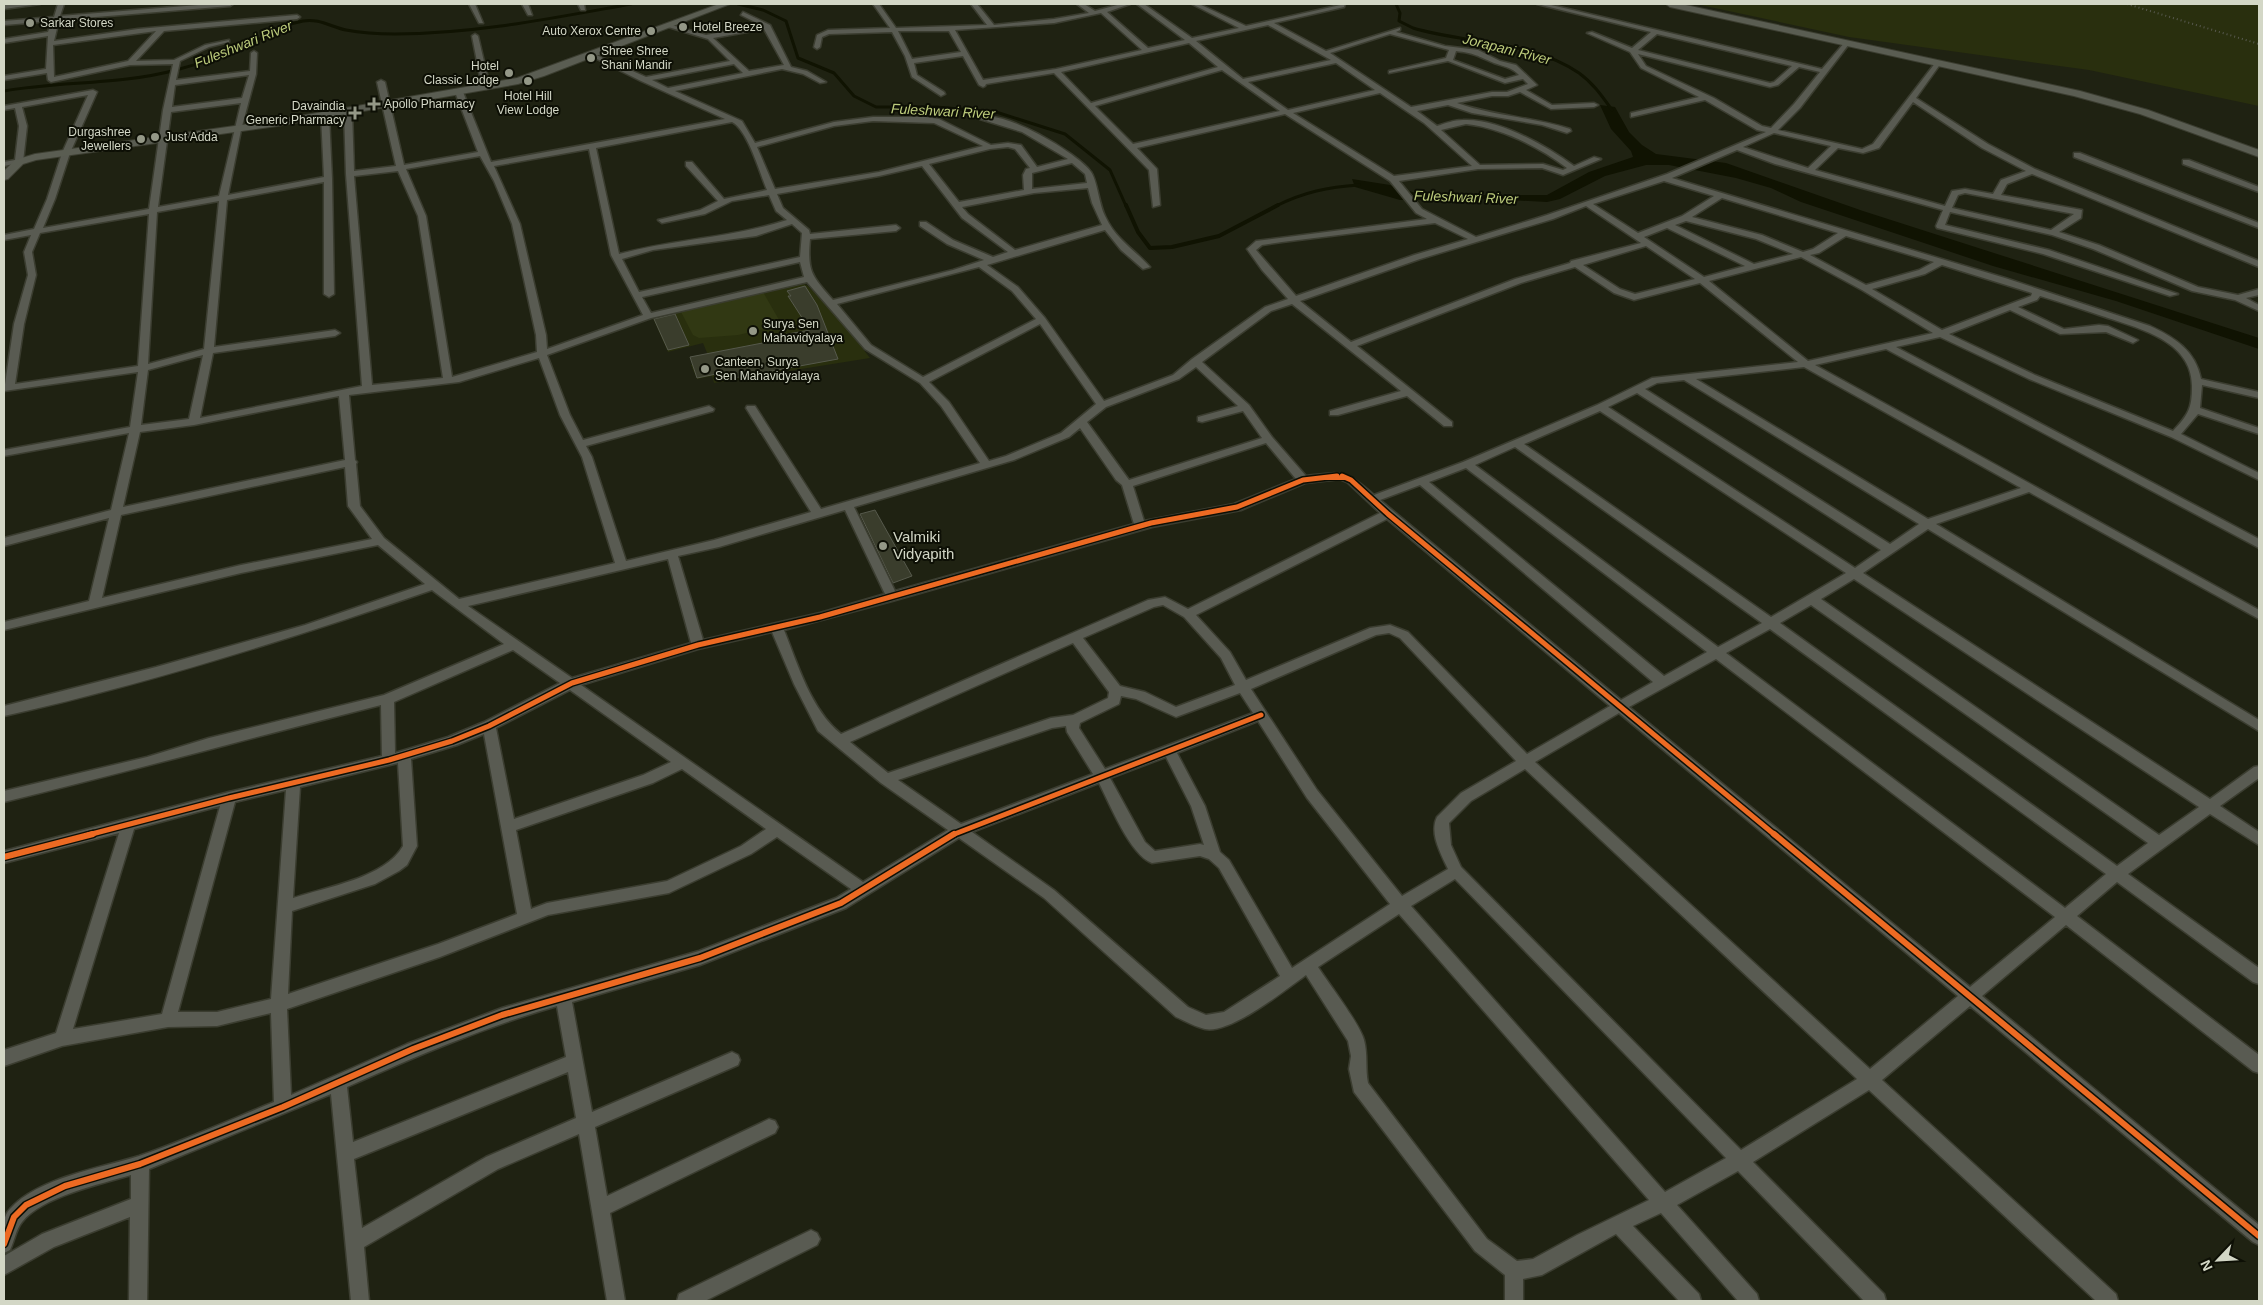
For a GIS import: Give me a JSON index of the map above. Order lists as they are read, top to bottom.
{
  "water": ["Fuleshwari River", "Jorapani River"],
  "places": {
    "other": [
      "Sarkar Stores",
      "Hotel Breeze",
      "Auto Xerox Centre",
      "Shree Shree Shani Mandir",
      "Hotel Classic Lodge",
      "Hotel Hill View Lodge",
      "Just Adda",
      "Durgashree Jewellers",
      "Surya Sen Mahavidyalaya",
      "Canteen, Surya Sen Mahavidyalaya",
      "Valmiki Vidyapith"
    ],
    "health": ["Apollo Pharmacy", "Davaindia Generic Pharmacy"]
  },
  "north": "bottom left"
}
